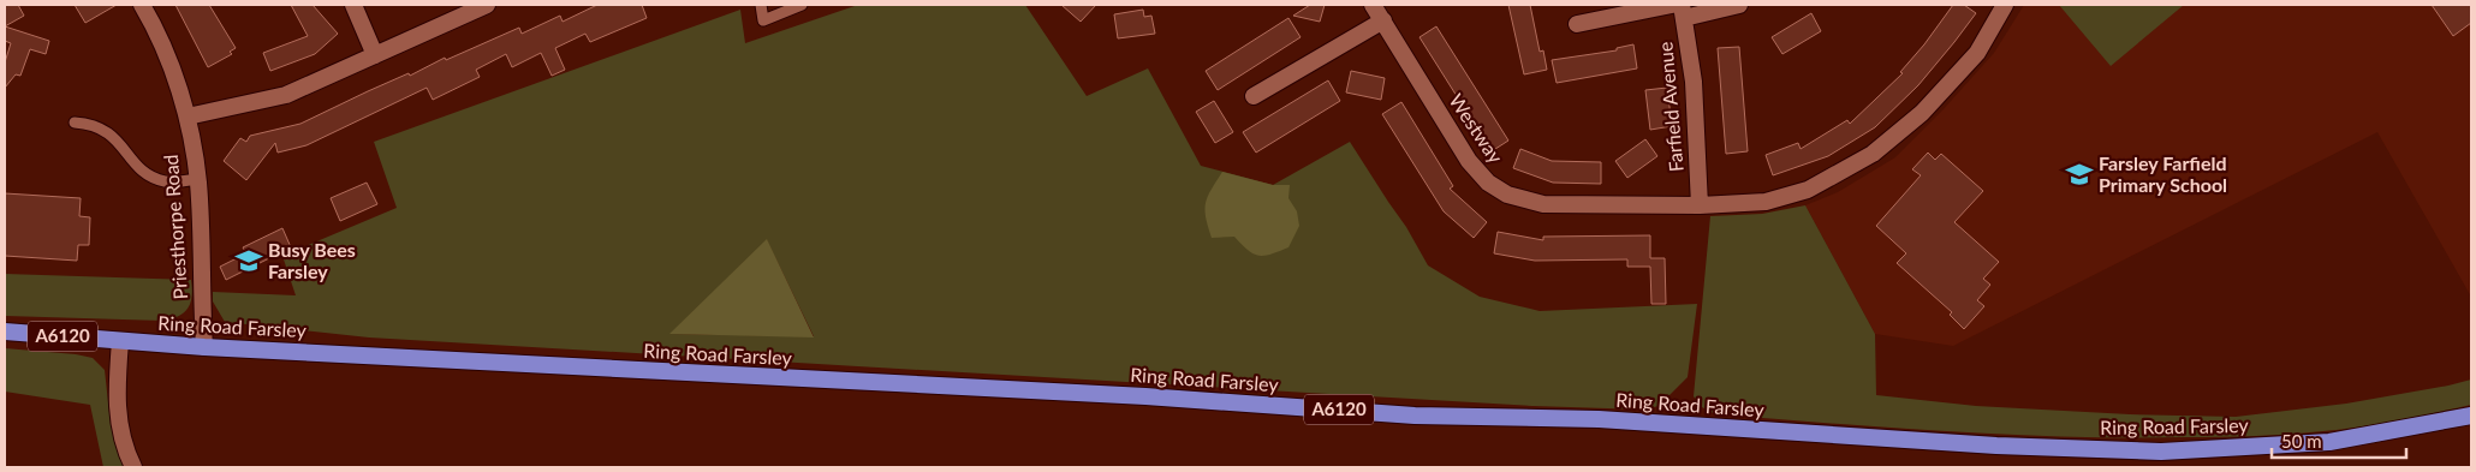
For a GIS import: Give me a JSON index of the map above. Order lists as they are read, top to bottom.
{
  "streets": {
    "highway": ["Ring Road Farsley", "A6120"],
    "street": ["Farfield Avenue", "Westway", "Priesthorpe Road"]
  },
  "crossings": [
    ["Farfield Avenue", "Westway"],
    ["Priesthorpe Road", "Ring Road Farsley"]
  ],
  "places": {
    "school or university": ["Farsley Farfield Primary School", "Busy Bees Farsley"]
  },
  "scale_bar": "50 m"
}
